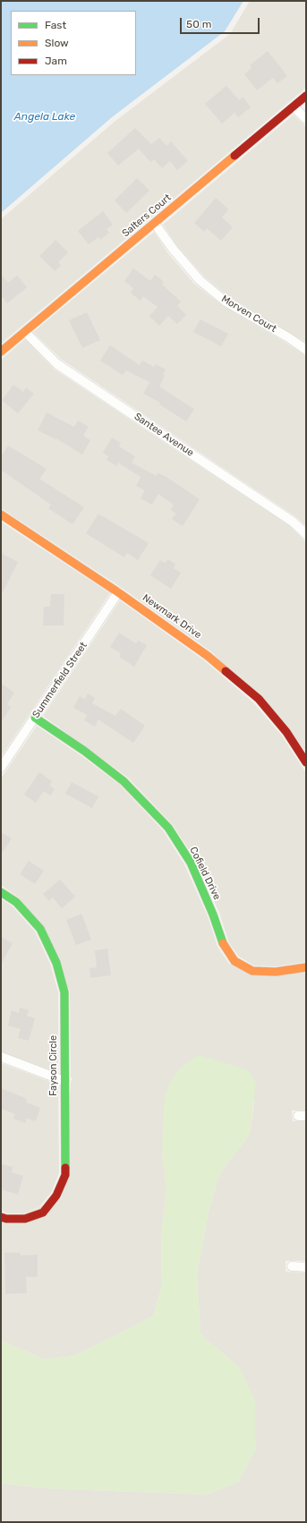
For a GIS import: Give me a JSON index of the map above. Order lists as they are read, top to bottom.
{
  "streets": {
    "street": [
      "Salters Court",
      "Morven Court",
      "Santee Avenue",
      "Newmark Drive",
      "Summerfield Street",
      "Cofield Drive",
      "Fayson Circle"
    ]
  },
  "crossings": [
    ["Salters Court", "Morven Court"],
    ["Salters Court", "Santee Avenue"],
    ["Newmark Drive", "Summerfield Street"],
    ["Summerfield Street", "Cofield Drive"]
  ],
  "water": ["Angela Lake"],
  "legend": ["Fast", "Slow", "Jam"],
  "scale_bar": "50 m"
}
